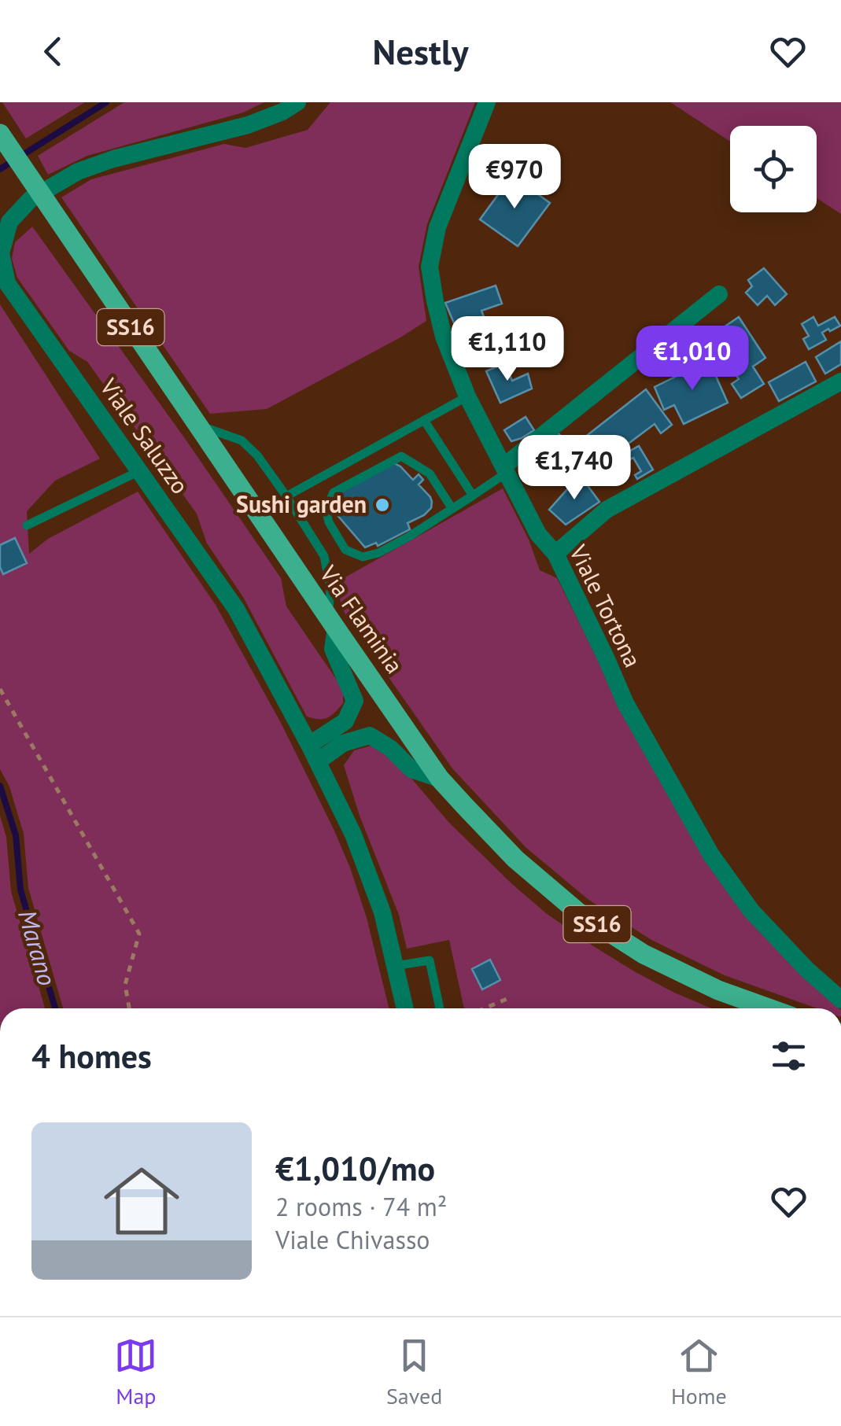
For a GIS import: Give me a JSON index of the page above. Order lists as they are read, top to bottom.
{
  "streets": {
    "main road": ["SS16", "Via Flaminia"],
    "street": ["Viale Saluzzo", "Viale Tortona"]
  },
  "water": ["Marano"],
  "places": ["Sushi garden"],
  "page": {
    "header": "Nestly",
    "price": [
      "€970",
      "€1,110",
      "€1,010",
      "€1,740"
    ],
    "heading": "4 homes",
    "list": [
      {
        "name": "€1,010/mo",
        "note": "2 rooms · 74 m² · Viale Chivasso"
      }
    ],
    "tabs": ["Map", "Saved", "Home"]
  }
}
